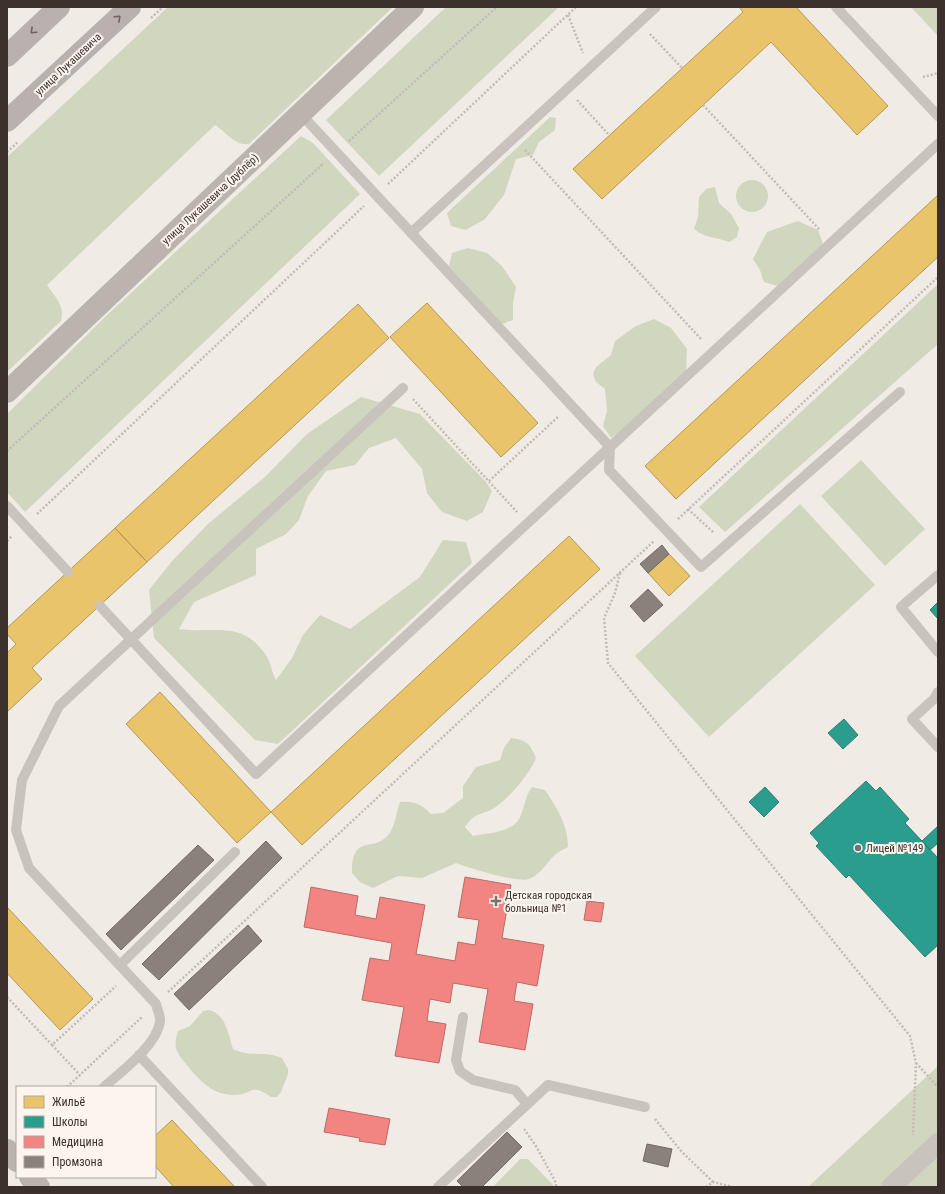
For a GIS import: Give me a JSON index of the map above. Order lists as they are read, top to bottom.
{
  "streets": {
    "main road": ["улица Лукашевича"],
    "street": ["улица Лукашевича (дублёр)"]
  },
  "places": {
    "other": ["Лицей №149"],
    "health": ["Детская городская больница №1"]
  },
  "legend": [
    "Жильё",
    "Школы",
    "Медицина",
    "Промзона"
  ]
}
